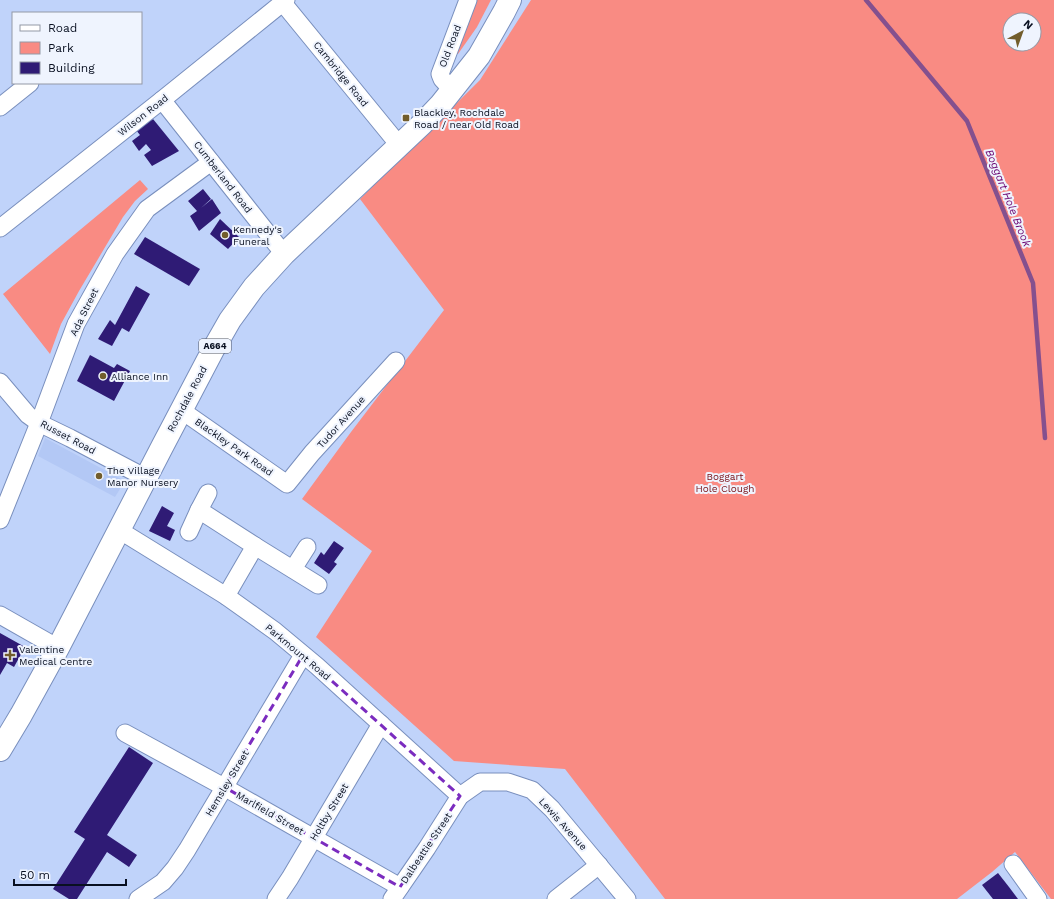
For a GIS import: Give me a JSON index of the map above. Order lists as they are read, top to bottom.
{
  "streets": {
    "main road": ["A664", "Rochdale Road"],
    "street": [
      "Old Road",
      "Cambridge Road",
      "Wilson Road",
      "Cumberland Road",
      "Ada Street",
      "Tudor Avenue",
      "Russet Road",
      "Blackley Park Road",
      "Parkmount Road",
      "Hemsley Street",
      "Holtby Street",
      "Marlfield Street",
      "Lewis Avenue",
      "Dalbeattie Street"
    ]
  },
  "crossings": [
    ["Old Road", "Rochdale Road"],
    ["Cambridge Road", "Wilson Road"],
    ["Cambridge Road", "Rochdale Road"],
    ["Wilson Road", "Cumberland Road"],
    ["Cumberland Road", "Ada Street"],
    ["Cumberland Road", "Rochdale Road"],
    ["Ada Street", "Russet Road"],
    ["Rochdale Road", "Russet Road"],
    ["Rochdale Road", "Blackley Park Road"],
    ["Rochdale Road", "Parkmount Road"],
    ["Tudor Avenue", "Blackley Park Road"],
    ["Parkmount Road", "Hemsley Street"],
    ["Parkmount Road", "Holtby Street"],
    ["Parkmount Road", "Lewis Avenue"],
    ["Parkmount Road", "Dalbeattie Street"],
    ["Hemsley Street", "Marlfield Street"],
    ["Holtby Street", "Marlfield Street"],
    ["Marlfield Street", "Dalbeattie Street"],
    ["Lewis Avenue", "Dalbeattie Street"]
  ],
  "water": ["Boggart Hole Brook"],
  "parks": ["Boggart Hole Clough"],
  "places": {
    "transit": ["Blackley, Rochdale Road / near Old Road"],
    "other": ["Kennedy's Funeral", "Alliance Inn", "The Village Manor Nursery"],
    "health": ["Valentine Medical Centre"]
  },
  "legend": ["Road", "Park", "Building"],
  "scale_bar": "50 m",
  "north": "top right"
}
